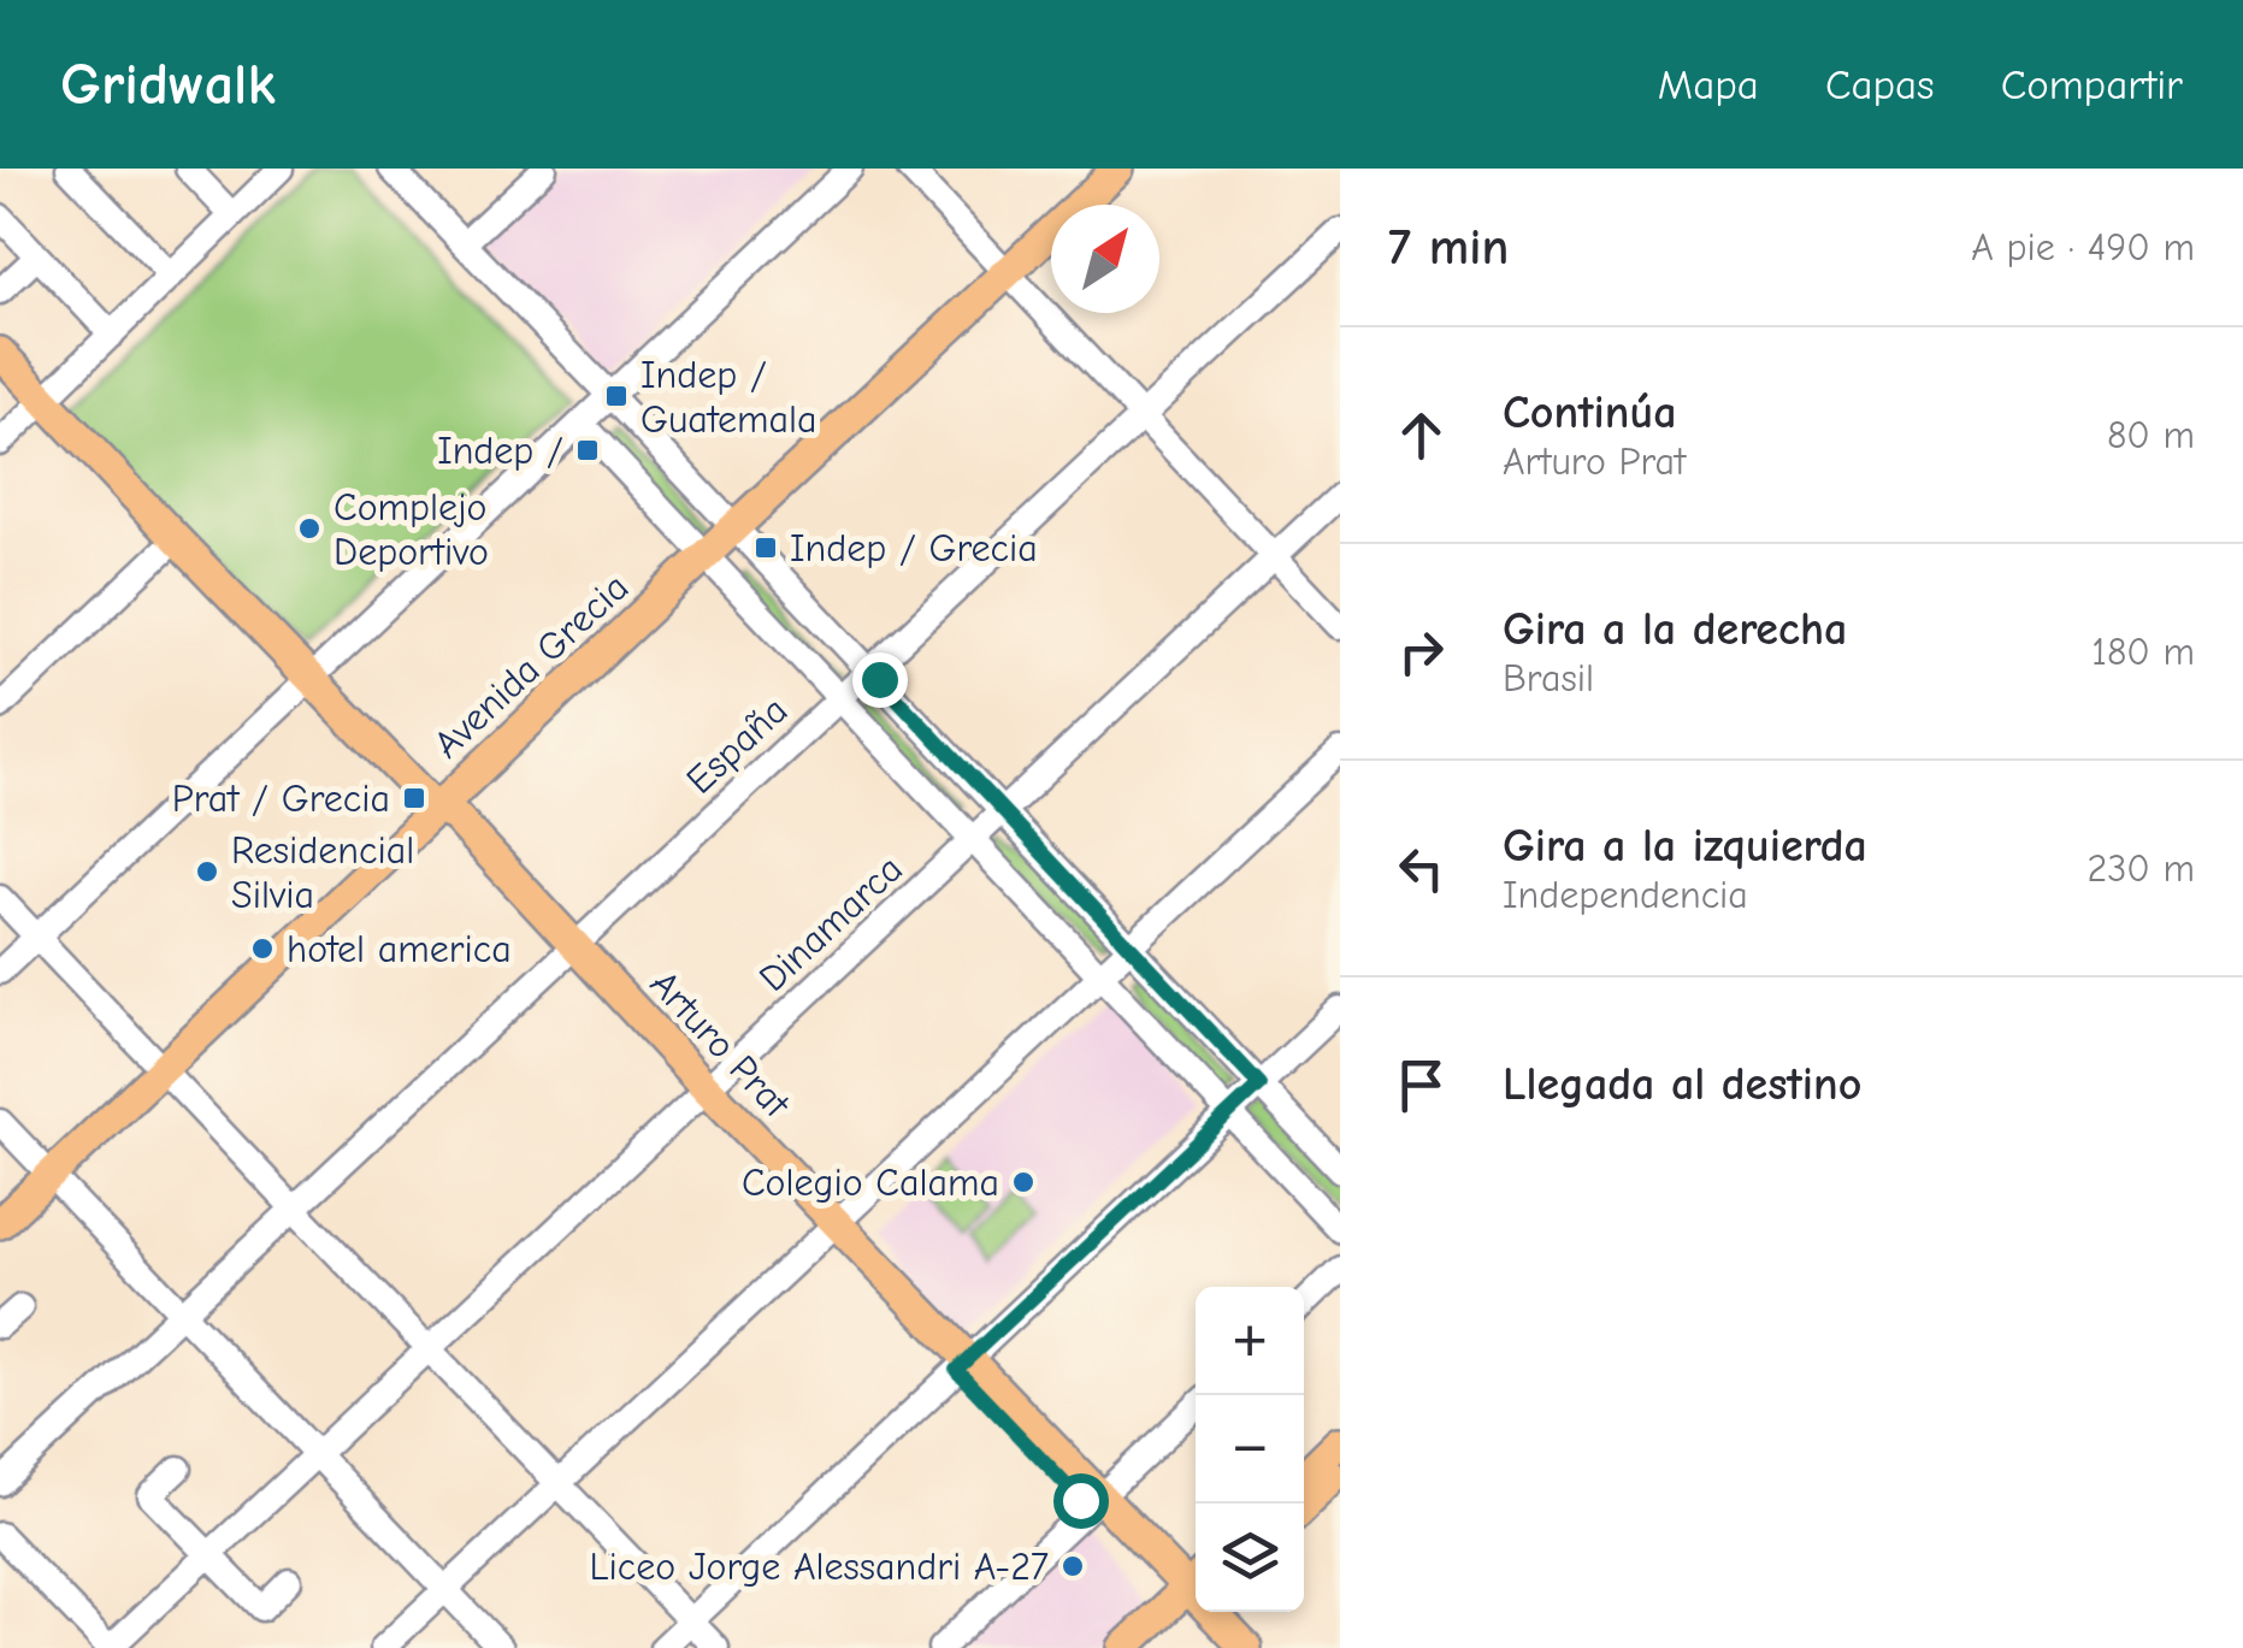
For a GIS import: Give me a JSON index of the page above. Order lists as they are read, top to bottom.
{
  "streets": {
    "main road": ["Avenida Grecia", "Arturo Prat"],
    "street": ["España", "Dinamarca"]
  },
  "crossings": [
    ["Avenida Grecia", "Arturo Prat"],
    ["España", "Arturo Prat"],
    ["Dinamarca", "Arturo Prat"]
  ],
  "places": {
    "transit": [
      "Indep / Guatemala",
      "Indep /",
      "Indep / Grecia",
      "Prat / Grecia"
    ],
    "other": [
      "Complejo Deportivo",
      "Residencial Silvia",
      "hotel america",
      "Colegio Calama",
      "Liceo Jorge Alessandri A-27"
    ]
  },
  "north": "top right",
  "page": {
    "header": "Gridwalk",
    "nav": ["Mapa", "Capas", "Compartir"],
    "heading": ["7 min", "A pie · 490 m"],
    "list": [
      ["Continúa", "Arturo Prat", "80 m"],
      ["Gira a la derecha", "Brasil", "180 m"],
      ["Gira a la izquierda", "Independencia", "230 m"],
      "Llegada al destino"
    ],
    "map_buttons": ["+", "−"]
  }
}
